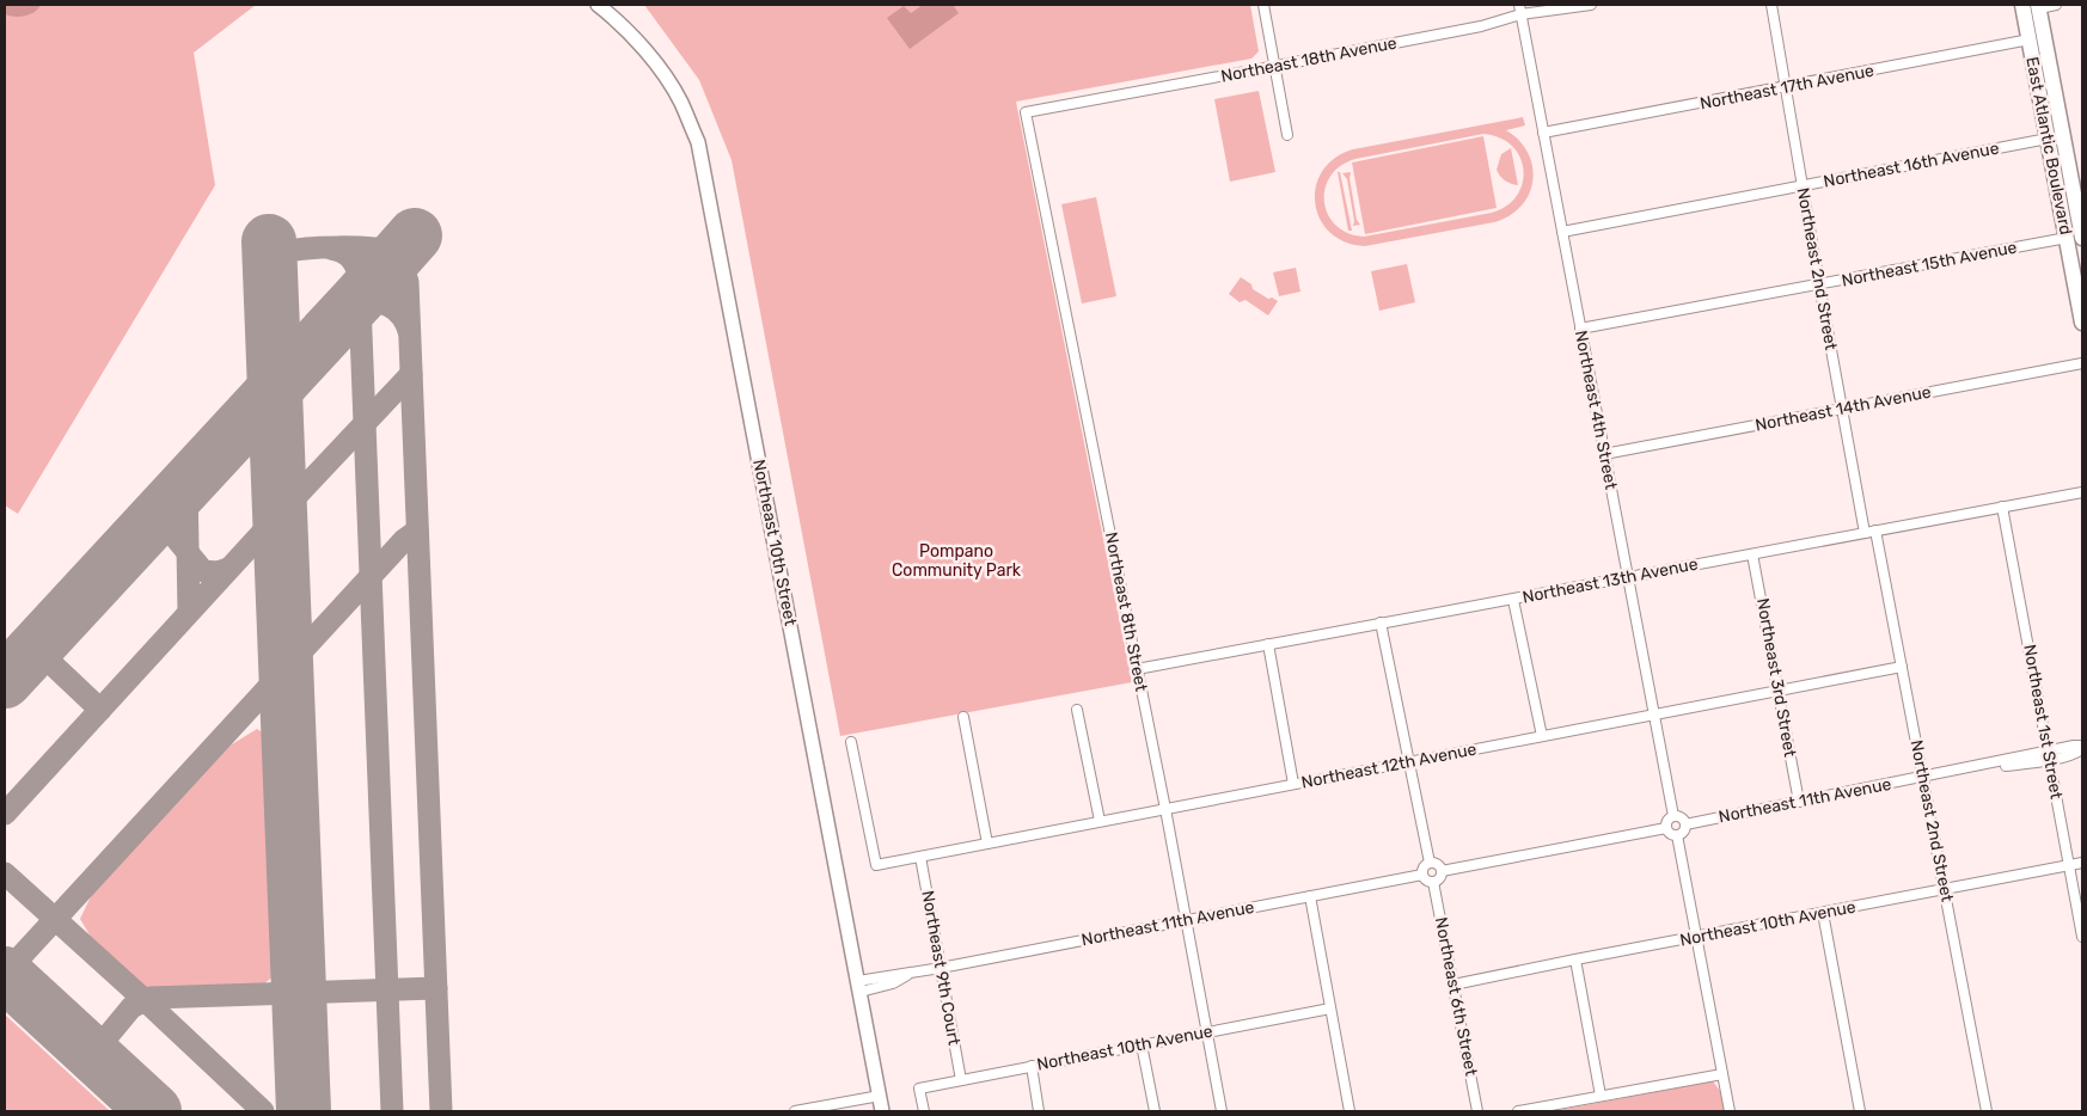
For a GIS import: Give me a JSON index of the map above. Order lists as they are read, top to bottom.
{
  "streets": {
    "main road": ["East Atlantic Boulevard"],
    "street": [
      "Northeast 18th Avenue",
      "Northeast 17th Avenue",
      "Northeast 16th Avenue",
      "Northeast 15th Avenue",
      "Northeast 2nd Street",
      "Northeast 14th Avenue",
      "Northeast 4th Street",
      "Northeast 10th Street",
      "Northeast 13th Avenue",
      "Northeast 8th Street",
      "Northeast 3rd Street",
      "Northeast 1st Street",
      "Northeast 12th Avenue",
      "Northeast 11th Avenue",
      "Northeast 10th Avenue",
      "Northeast 9th Court",
      "Northeast 6th Street"
    ]
  },
  "crossings": [
    ["Northeast 18th Avenue", "Northeast 4th Street"],
    ["Northeast 18th Avenue", "Northeast 8th Street"],
    ["Northeast 17th Avenue", "East Atlantic Boulevard"],
    ["Northeast 17th Avenue", "Northeast 2nd Street"],
    ["Northeast 17th Avenue", "Northeast 4th Street"],
    ["East Atlantic Boulevard", "Northeast 16th Avenue"],
    ["East Atlantic Boulevard", "Northeast 15th Avenue"],
    ["Northeast 16th Avenue", "Northeast 2nd Street"],
    ["Northeast 16th Avenue", "Northeast 4th Street"],
    ["Northeast 15th Avenue", "Northeast 2nd Street"],
    ["Northeast 15th Avenue", "Northeast 4th Street"],
    ["Northeast 2nd Street", "Northeast 14th Avenue"],
    ["Northeast 2nd Street", "Northeast 13th Avenue"],
    ["Northeast 2nd Street", "Northeast 12th Avenue"],
    ["Northeast 2nd Street", "Northeast 11th Avenue"],
    ["Northeast 2nd Street", "Northeast 10th Avenue"],
    ["Northeast 14th Avenue", "Northeast 4th Street"],
    ["Northeast 4th Street", "Northeast 13th Avenue"],
    ["Northeast 4th Street", "Northeast 12th Avenue"],
    ["Northeast 4th Street", "Northeast 11th Avenue"],
    ["Northeast 10th Street", "Northeast 11th Avenue"],
    ["Northeast 13th Avenue", "Northeast 8th Street"],
    ["Northeast 13th Avenue", "Northeast 3rd Street"],
    ["Northeast 13th Avenue", "Northeast 1st Street"],
    ["Northeast 8th Street", "Northeast 12th Avenue"],
    ["Northeast 8th Street", "Northeast 11th Avenue"],
    ["Northeast 8th Street", "Northeast 10th Avenue"],
    ["Northeast 3rd Street", "Northeast 12th Avenue"],
    ["Northeast 3rd Street", "Northeast 11th Avenue"],
    ["Northeast 1st Street", "Northeast 11th Avenue"],
    ["Northeast 1st Street", "Northeast 10th Avenue"],
    ["Northeast 12th Avenue", "Northeast 9th Court"],
    ["Northeast 11th Avenue", "Northeast 9th Court"],
    ["Northeast 11th Avenue", "Northeast 6th Street"],
    ["Northeast 10th Avenue", "Northeast 9th Court"],
    ["Northeast 10th Avenue", "Northeast 6th Street"]
  ],
  "parks": ["Pompano Community Park"]
}
